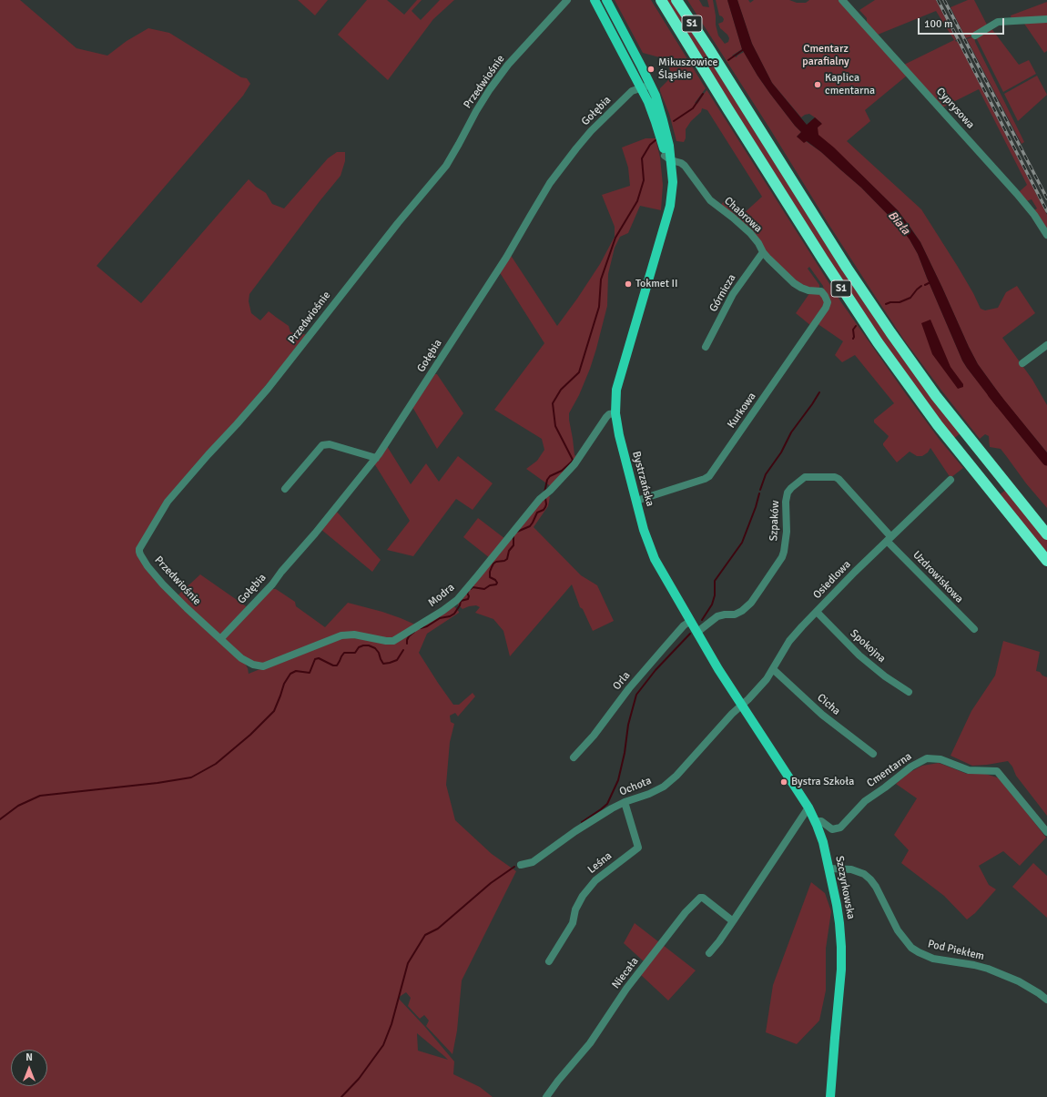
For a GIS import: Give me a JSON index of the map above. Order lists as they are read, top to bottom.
{
  "streets": {
    "highway": ["S1"],
    "main road": ["Bystrzańska", "Szczyrkowska"],
    "street": [
      "Przedwiośnie",
      "Cyprysowa",
      "Gołębia",
      "Chabrowa",
      "Górnicza",
      "Kurkowa",
      "Szpaków",
      "Uzdrowiskowa",
      "Osiedlowa",
      "Modra",
      "Spokojna",
      "Orla",
      "Cicha",
      "Cmentarna",
      "Ochota",
      "Leśna",
      "Pod Piekłem",
      "Niecała"
    ]
  },
  "crossings": [
    ["Przedwiośnie", "Gołębia"],
    ["Przedwiośnie", "Modra"],
    ["Gołębia", "Bystrzańska"],
    ["Gołębia", "Modra"],
    ["Chabrowa", "Górnicza"],
    ["Chabrowa", "Kurkowa"],
    ["Chabrowa", "Bystrzańska"],
    ["Kurkowa", "Bystrzańska"],
    ["Bystrzańska", "Szpaków"],
    ["Bystrzańska", "Osiedlowa"],
    ["Bystrzańska", "Modra"],
    ["Bystrzańska", "Orla"],
    ["Bystrzańska", "Ochota"],
    ["Bystrzańska", "Szczyrkowska"],
    ["Szpaków", "Uzdrowiskowa"],
    ["Szpaków", "Osiedlowa"],
    ["Uzdrowiskowa", "Osiedlowa"],
    ["Osiedlowa", "Spokojna"],
    ["Osiedlowa", "Cicha"],
    ["Osiedlowa", "Ochota"],
    ["Osiedlowa", "Szczyrkowska"],
    ["Cmentarna", "Szczyrkowska"],
    ["Ochota", "Leśna"],
    ["Ochota", "Szczyrkowska"],
    ["Szczyrkowska", "Pod Piekłem"]
  ],
  "water": ["Biała"],
  "parks": ["Cmentarz parafialny"],
  "places": [
    "Mikuszowice Śląskie",
    "Kaplica cmentarna",
    "Tokmet II",
    "Bystra Szkoła"
  ],
  "scale_bar": "100 m",
  "north": "top"
}
